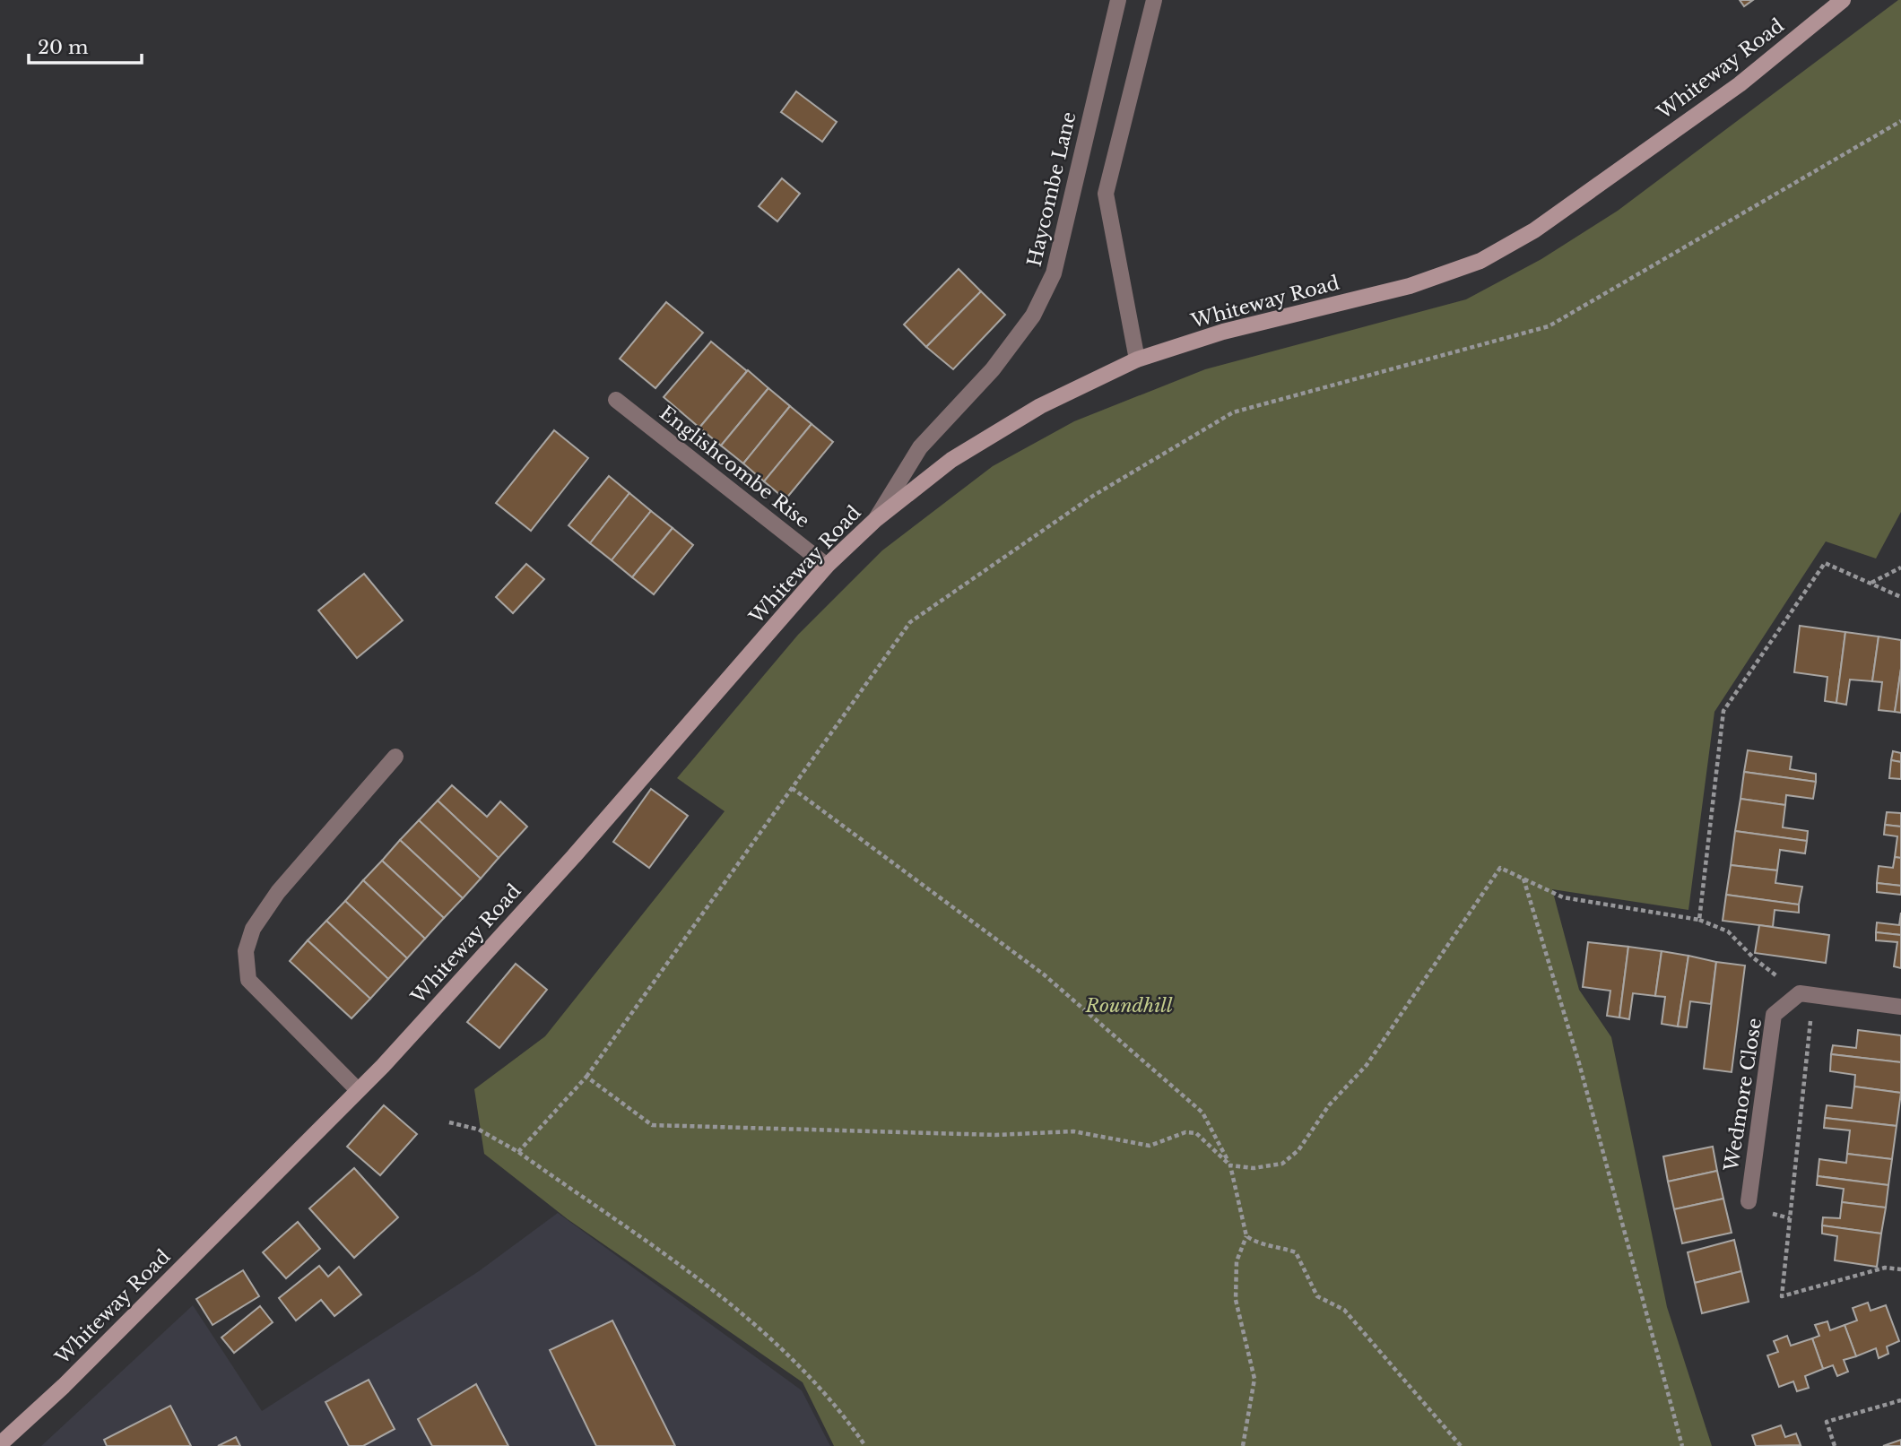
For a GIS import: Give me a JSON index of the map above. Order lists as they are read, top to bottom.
{
  "streets": {
    "street": [
      "Whiteway Road",
      "Haycombe Lane",
      "Englishcombe Rise",
      "Wedmore Close"
    ]
  },
  "crossings": [
    ["Whiteway Road", "Haycombe Lane"],
    ["Whiteway Road", "Englishcombe Rise"]
  ],
  "parks": ["Roundhill"],
  "scale_bar": "20 m"
}
